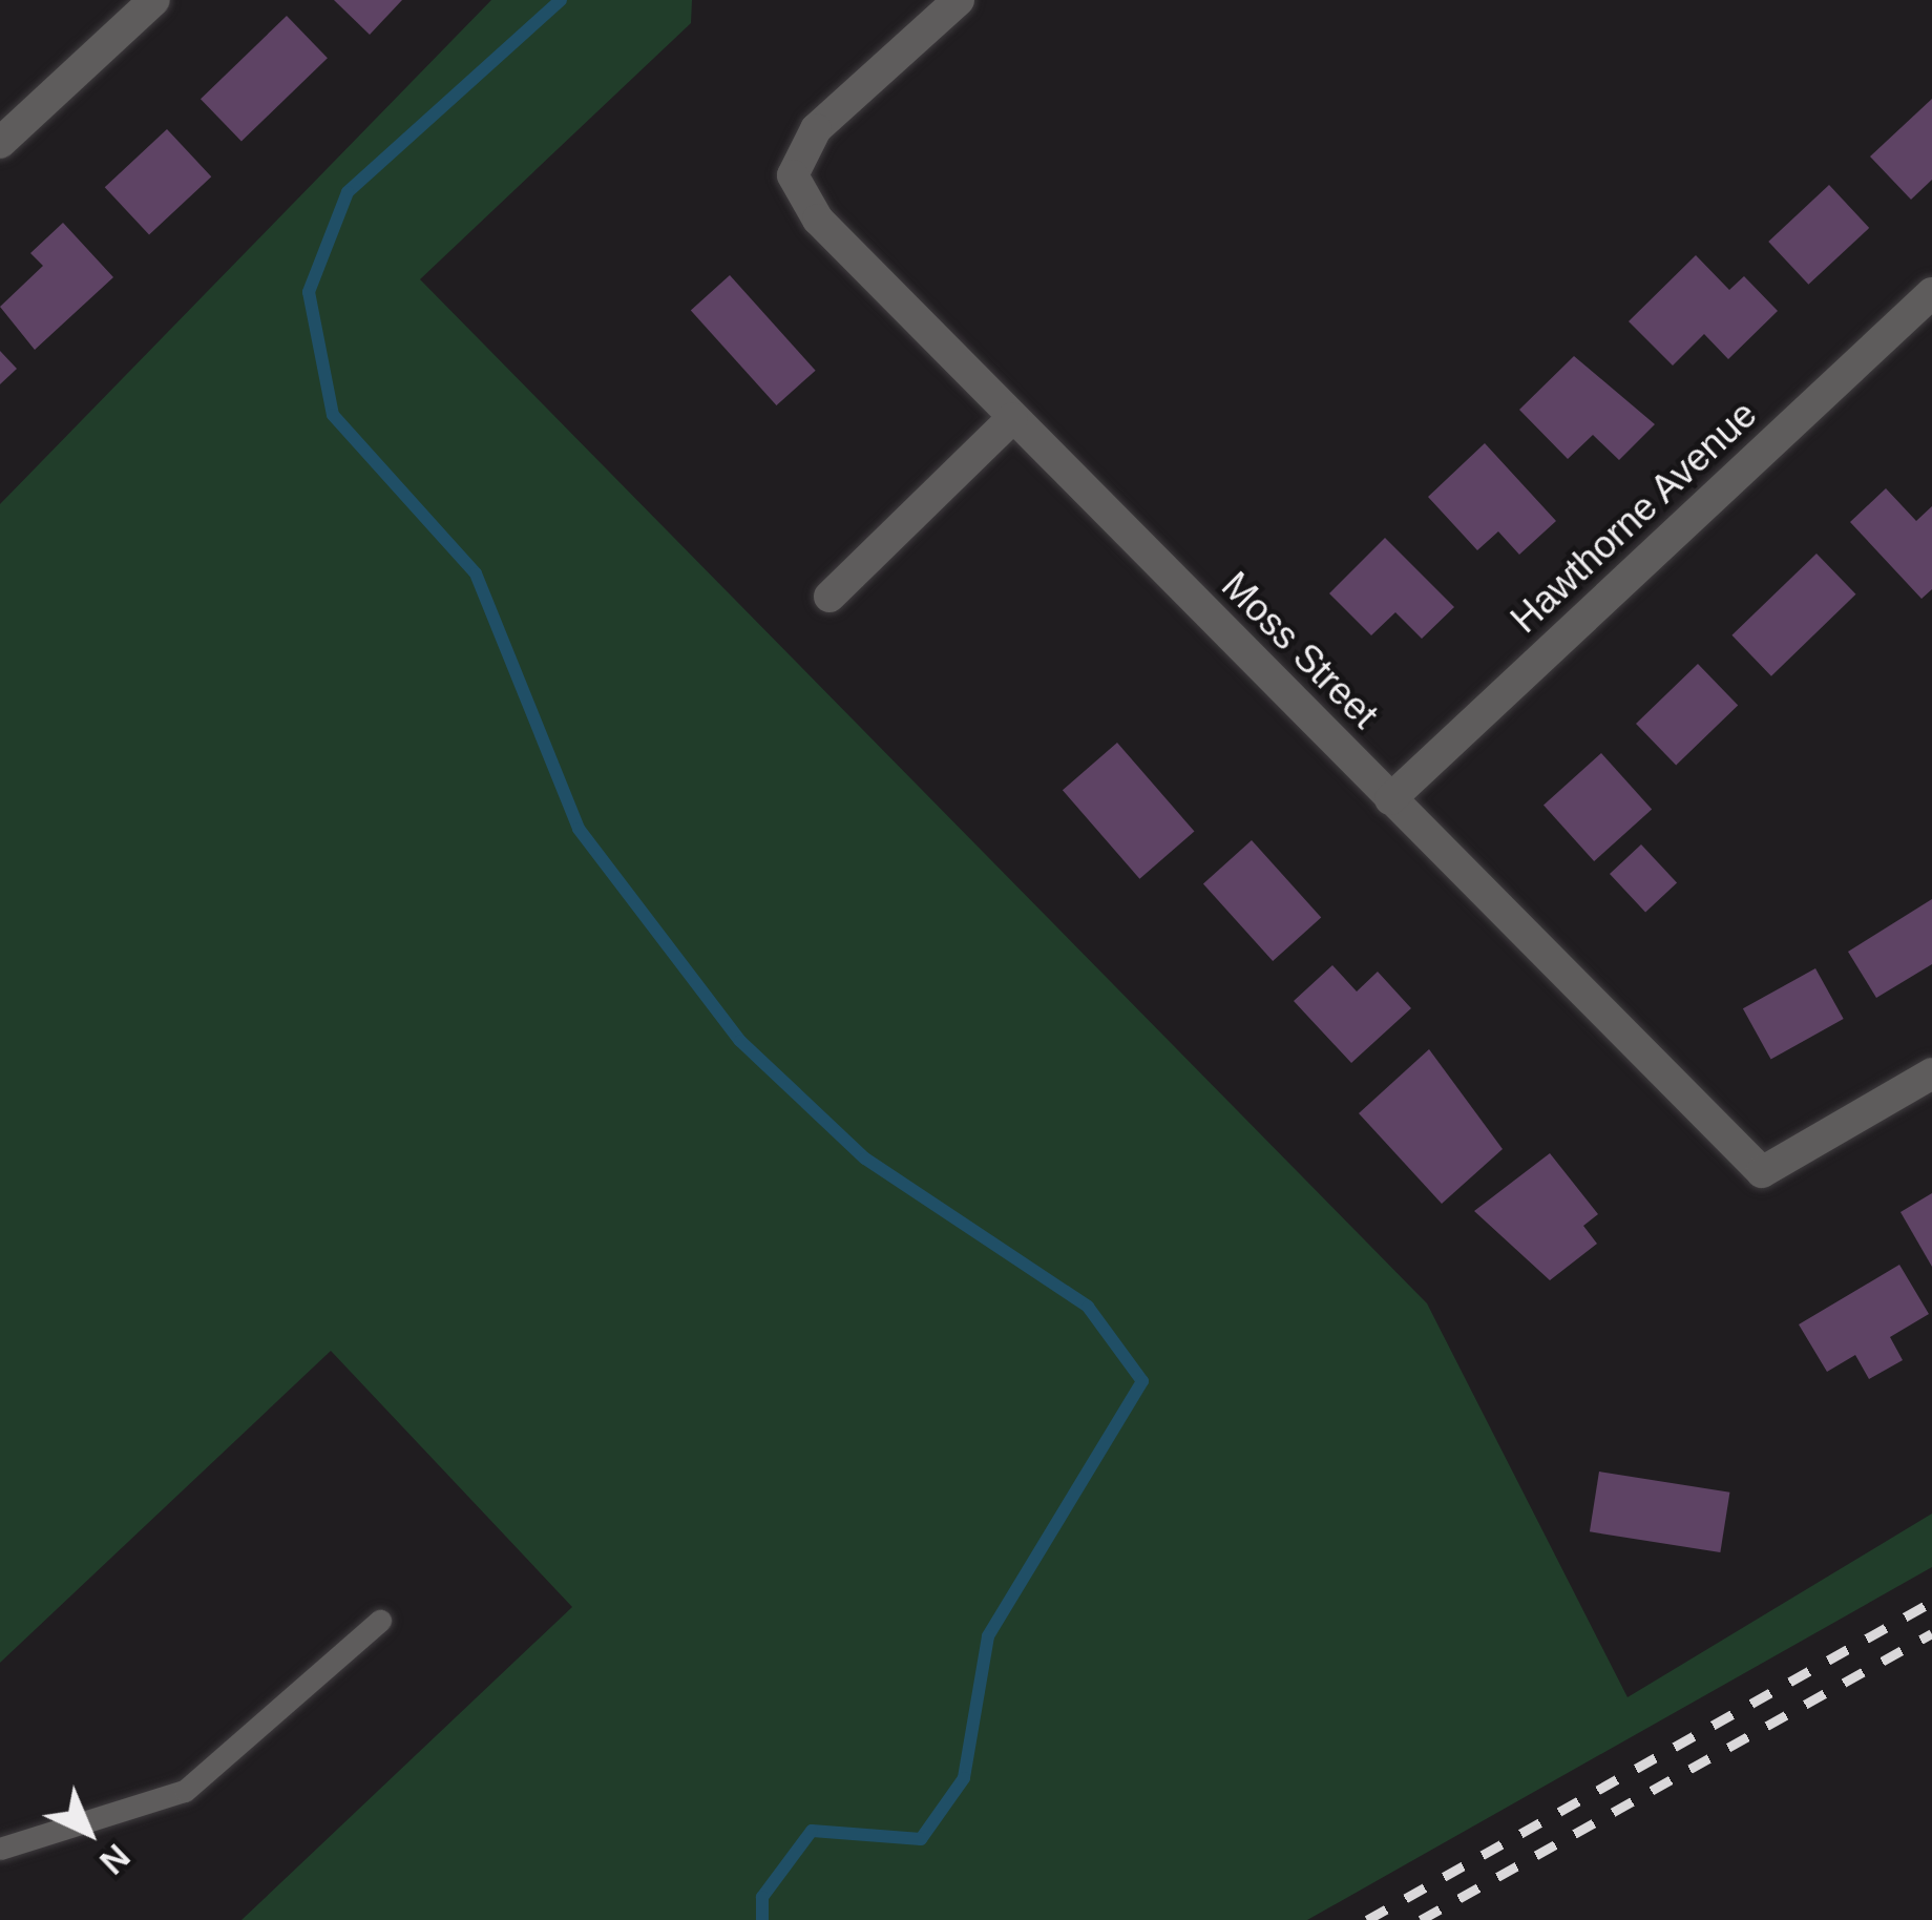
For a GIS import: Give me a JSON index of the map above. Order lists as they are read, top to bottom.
{
  "streets": {
    "street": ["Hawthorne Avenue", "Moss Street"]
  },
  "crossings": [
    ["Hawthorne Avenue", "Moss Street"]
  ],
  "north": "bottom right"
}
